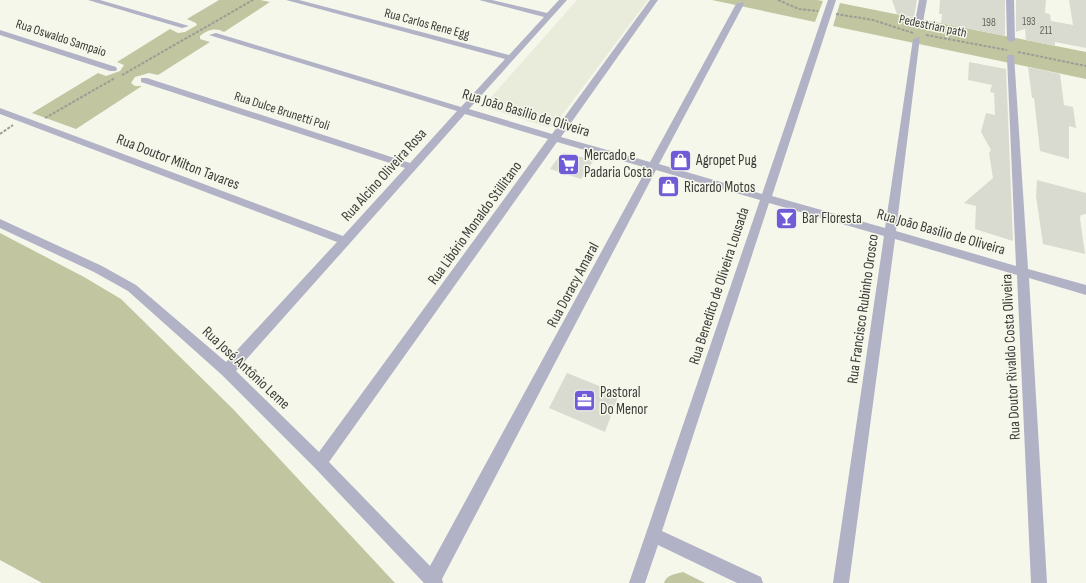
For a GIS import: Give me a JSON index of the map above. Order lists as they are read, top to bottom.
{
  "streets": {
    "street": [
      "Rua Carlos Rene Egg",
      "Rua Oswaldo Sampaio",
      "Rua Dulce Brunetti Poli",
      "Rua João Basilio de Oliveira",
      "Rua Doutor Milton Tavares",
      "Rua Alcino Oliveira Rosa",
      "Rua Libório Monaldo Stillitano",
      "Rua Doracy Amaral",
      "Rua Benedito de Oliveira Lousada",
      "Rua Francisco Rubinho Orosco",
      "Rua Doutor Rivaldo Costa Oliveira",
      "Rua José Antônio Leme"
    ],
    "path": ["Pedestrian path"]
  },
  "crossings": [
    ["Rua Carlos Rene Egg", "Rua Alcino Oliveira Rosa"],
    ["Pedestrian path", "Rua Benedito de Oliveira Lousada"],
    ["Pedestrian path", "Rua Francisco Rubinho Orosco"],
    ["Pedestrian path", "Rua Doutor Rivaldo Costa Oliveira"],
    ["Rua Dulce Brunetti Poli", "Rua Alcino Oliveira Rosa"],
    ["Rua João Basilio de Oliveira", "Rua Alcino Oliveira Rosa"],
    ["Rua João Basilio de Oliveira", "Rua Libório Monaldo Stillitano"],
    ["Rua João Basilio de Oliveira", "Rua Doracy Amaral"],
    ["Rua João Basilio de Oliveira", "Rua Benedito de Oliveira Lousada"],
    ["Rua João Basilio de Oliveira", "Rua Francisco Rubinho Orosco"],
    ["Rua João Basilio de Oliveira", "Rua Doutor Rivaldo Costa Oliveira"],
    ["Rua Doutor Milton Tavares", "Rua Alcino Oliveira Rosa"],
    ["Rua Alcino Oliveira Rosa", "Rua José Antônio Leme"],
    ["Rua Libório Monaldo Stillitano", "Rua José Antônio Leme"],
    ["Rua Doracy Amaral", "Rua José Antônio Leme"]
  ],
  "places": {
    "shop": ["Agropet Pug", "Ricardo Motos"],
    "supermarket": ["Mercado e Padaria Costa"],
    "bar": ["Bar Floresta"],
    "office": ["Pastoral Do Menor"]
  },
  "house_numbers": ["193", "198", "211"]
}
